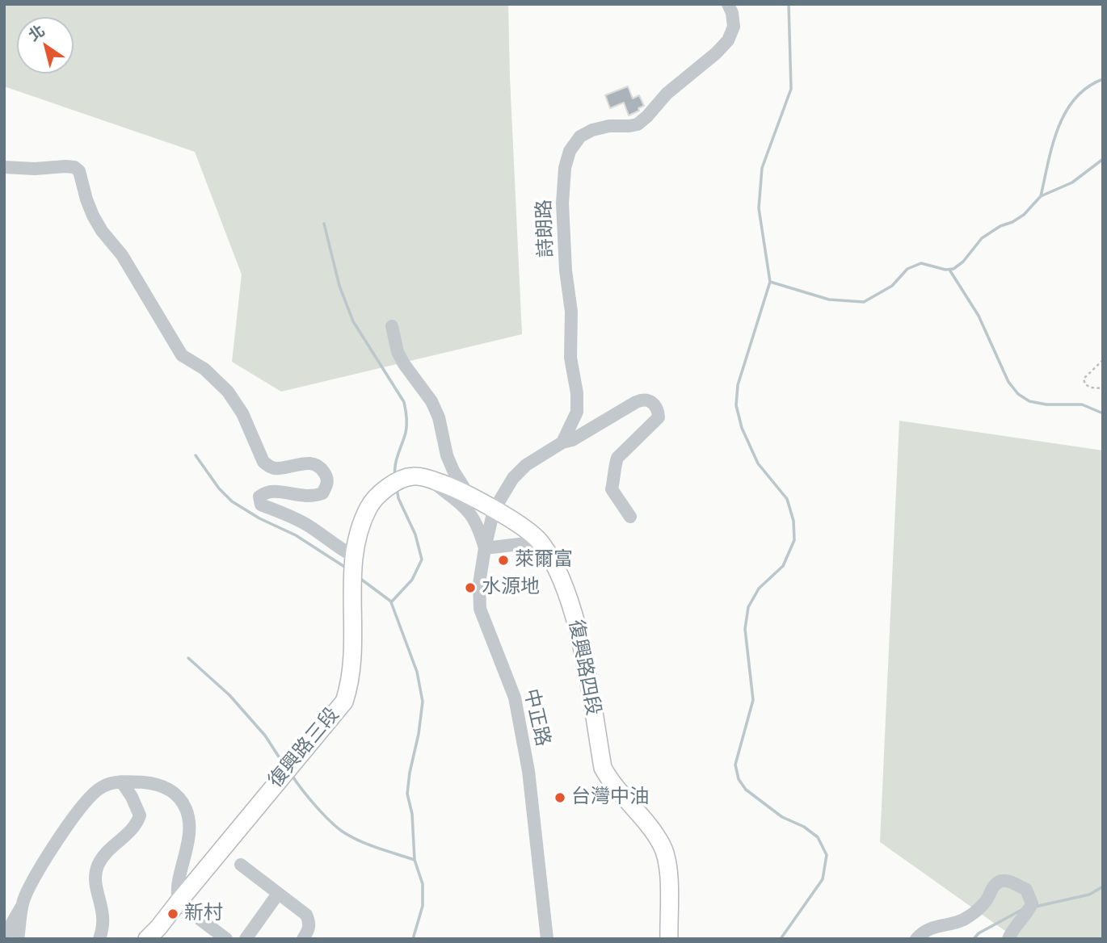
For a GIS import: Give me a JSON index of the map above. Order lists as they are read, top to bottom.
{
  "streets": {
    "main road": ["復興路四段", "復興路三段"],
    "street": ["詩朗路", "中正路"]
  },
  "crossings": [
    ["復興路四段", "中正路"],
    ["復興路四段", "復興路三段"]
  ],
  "places": [
    "萊爾富",
    "水源地",
    "台灣中油",
    "新村"
  ],
  "north": "top left"
}
